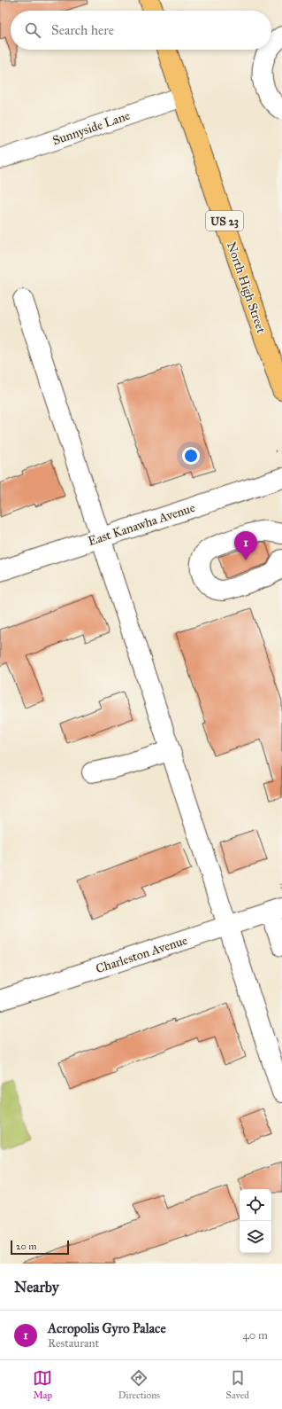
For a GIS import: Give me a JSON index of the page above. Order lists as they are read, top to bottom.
{
  "streets": {
    "main road": ["US 23", "North High Street"],
    "street": ["Sunnyside Lane", "East Kanawha Avenue", "Charleston Avenue"]
  },
  "crossings": [
    ["Sunnyside Lane", "North High Street"]
  ],
  "scale_bar": "20 m",
  "page": {
    "search": "Search here",
    "pins": "1",
    "scale": "20 m",
    "heading": "Nearby",
    "list": [
      {
        "mark": "1",
        "name": "Acropolis Gyro Palace",
        "note": "Restaurant",
        "value": "40 m"
      }
    ],
    "nav": ["Map", "Directions", "Saved"]
  }
}
